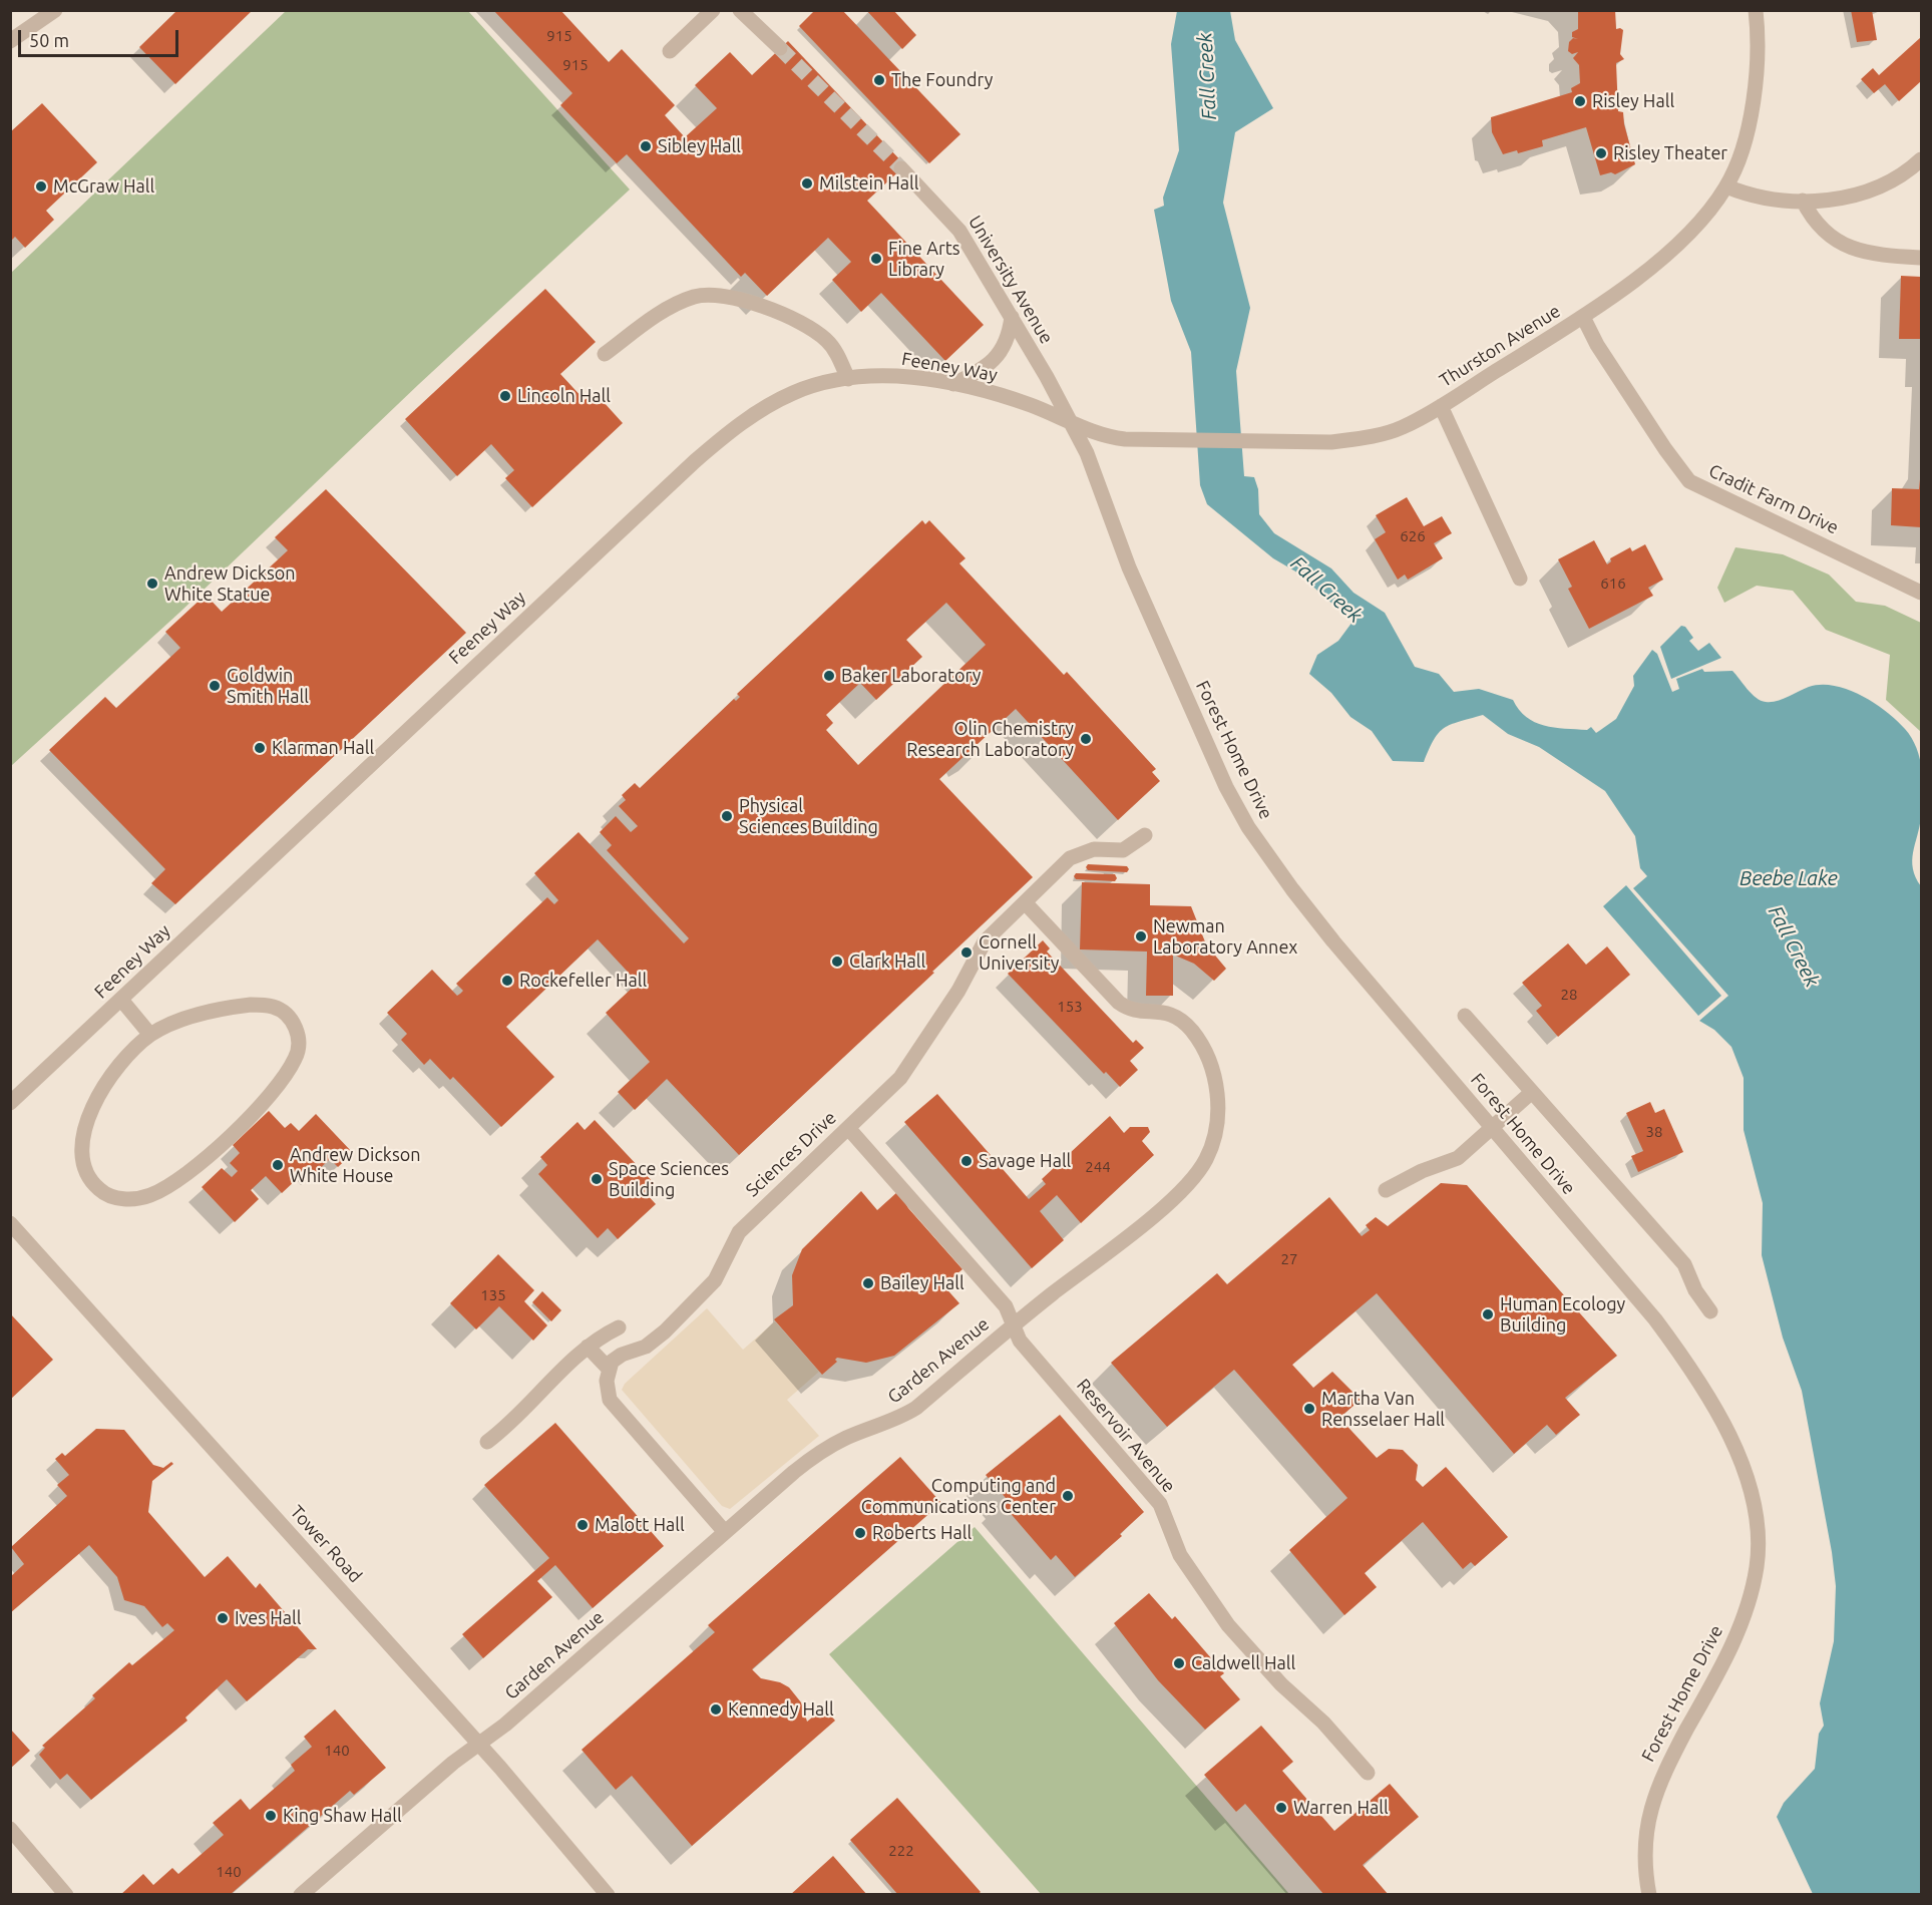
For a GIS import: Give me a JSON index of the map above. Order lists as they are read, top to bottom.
{
  "streets": {
    "street": [
      "University Avenue",
      "Thurston Avenue",
      "Feeney Way",
      "Cradit Farm Drive",
      "Forest Home Drive",
      "Sciences Drive",
      "Garden Avenue",
      "Reservoir Avenue",
      "Tower Road"
    ]
  },
  "crossings": [
    ["University Avenue", "Thurston Avenue"],
    ["University Avenue", "Feeney Way"],
    ["University Avenue", "Forest Home Drive"],
    ["Thurston Avenue", "Feeney Way"],
    ["Thurston Avenue", "Cradit Farm Drive"],
    ["Thurston Avenue", "Forest Home Drive"],
    ["Feeney Way", "Forest Home Drive"],
    ["Sciences Drive", "Garden Avenue"],
    ["Sciences Drive", "Reservoir Avenue"],
    ["Garden Avenue", "Reservoir Avenue"],
    ["Garden Avenue", "Tower Road"]
  ],
  "water": ["Fall Creek", "Beebe Lake"],
  "places": [
    "The Foundry",
    "Risley Hall",
    "Sibley Hall",
    "Risley Theater",
    "Milstein Hall",
    "McGraw Hall",
    "Fine Arts Library",
    "Lincoln Hall",
    "Andrew Dickson White Statue",
    "Baker Laboratory",
    "Goldwin Smith Hall",
    "Olin Chemistry Research Laboratory",
    "Klarman Hall",
    "Physical Sciences Building",
    "Newman Laboratory Annex",
    "Cornell University",
    "Clark Hall",
    "Rockefeller Hall",
    "Savage Hall",
    "Andrew Dickson White House",
    "Space Sciences Building",
    "Bailey Hall",
    "Human Ecology Building",
    "Martha Van Rensselaer Hall",
    "Computing and Communications Center",
    "Malott Hall",
    "Roberts Hall",
    "Ives Hall",
    "Caldwell Hall",
    "Kennedy Hall",
    "Warren Hall",
    "King Shaw Hall"
  ],
  "house_numbers": [
    "915",
    "915",
    "626",
    "616",
    "28",
    "153",
    "38",
    "244",
    "27",
    "135",
    "140",
    "222",
    "140"
  ],
  "scale_bar": "50 m"
}
